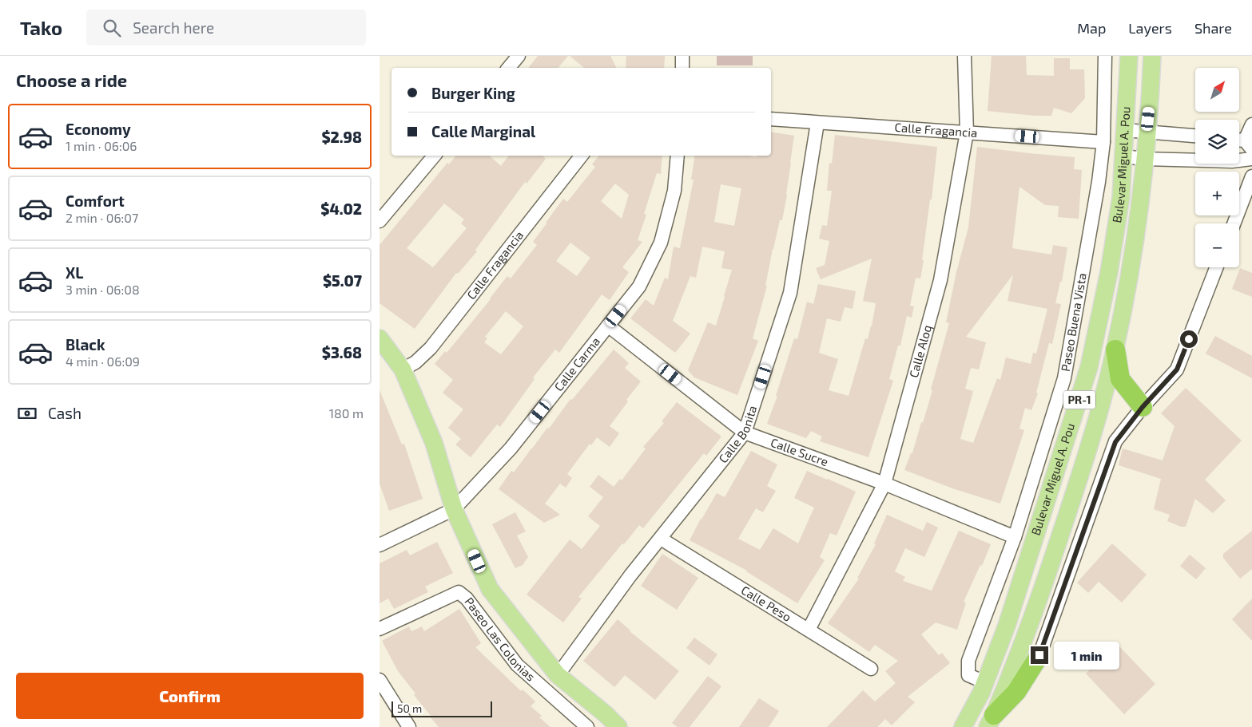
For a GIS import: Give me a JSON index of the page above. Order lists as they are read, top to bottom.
{
  "streets": {
    "main road": ["Bulevar Miguel A. Pou", "PR-1"],
    "street": [
      "Calle Fragancia",
      "Paseo Buena Vista",
      "Calle Aloq",
      "Calle Carma",
      "Calle Bonita",
      "Calle Sucre",
      "Calle Peso",
      "Paseo Las Colonias"
    ]
  },
  "crossings": [
    ["Calle Fragancia", "Paseo Buena Vista"],
    ["Calle Fragancia", "Calle Aloq"],
    ["Calle Fragancia", "Calle Bonita"],
    ["Bulevar Miguel A. Pou", "Paseo Buena Vista"],
    ["Paseo Buena Vista", "Calle Sucre"],
    ["Calle Aloq", "Calle Sucre"],
    ["Calle Aloq", "Calle Peso"],
    ["Calle Carma", "Calle Sucre"],
    ["Calle Bonita", "Calle Sucre"],
    ["Calle Bonita", "Calle Peso"]
  ],
  "scale_bar": "50 m",
  "north": "top right",
  "page": {
    "header": "Tako",
    "search": "Search here",
    "nav": ["Map", "Layers", "Share"],
    "heading": "Choose a ride",
    "map_buttons": ["+", "−"],
    "banner": ["Burger King", "Calle Marginal"],
    "list": [
      {
        "name": "Economy",
        "note": "1 min · 06:06",
        "value": "$2.98"
      },
      {
        "name": "Comfort",
        "note": "2 min · 06:07",
        "value": "$4.02"
      },
      {
        "name": "XL",
        "note": "3 min · 06:08",
        "value": "$5.07"
      },
      {
        "name": "Black",
        "note": "4 min · 06:09",
        "value": "$3.68"
      }
    ],
    "pay": ["Cash", "180 m"],
    "bubble": "1 min",
    "buttons": "Confirm",
    "scale": "50 m"
  }
}
